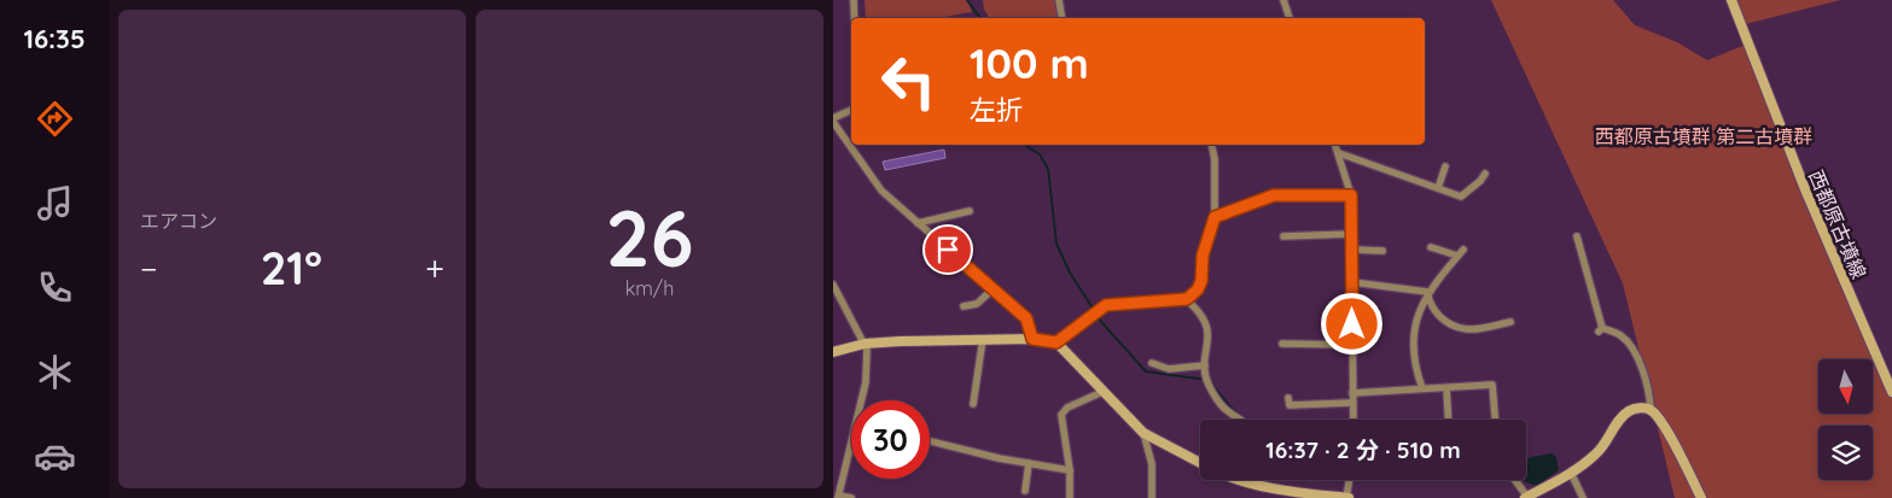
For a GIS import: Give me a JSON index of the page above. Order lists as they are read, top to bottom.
{
  "streets": {
    "street": ["西都原古墳線"]
  },
  "parks": ["西都原古墳群 第二古墳群"],
  "north": "bottom",
  "page": {
    "tabs": "16:35",
    "tile": [
      "エアコン",
      ["26", "km/h"]
    ],
    "turn": ["100 m", "左折"],
    "heat": ["−", "21°", "+"],
    "limit": "30",
    "trip": "16:37 · 2 分 · 510 m"
  }
}
